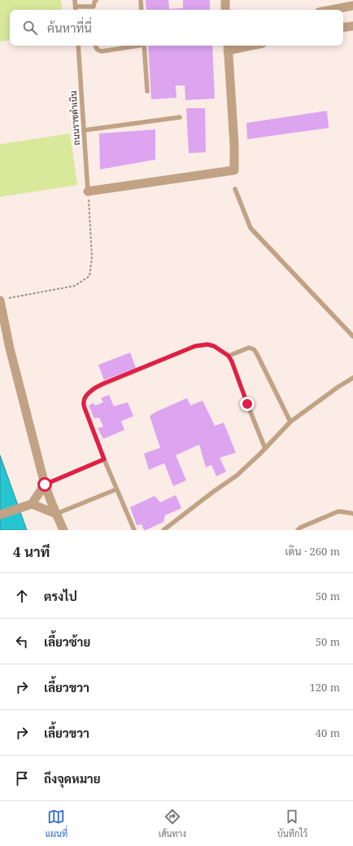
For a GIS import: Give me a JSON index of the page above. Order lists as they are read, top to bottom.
{
  "streets": {
    "lane": ["ถนนราชดำเนิน"]
  },
  "page": {
    "search": "ค้นหาที่นี่",
    "heading": ["4 นาที", "เดิน · 260 m"],
    "list": [
      ["ตรงไป", "50 m"],
      ["เลี้ยวซ้าย", "50 m"],
      ["เลี้ยวขวา", "120 m"],
      ["เลี้ยวขวา", "40 m"],
      "ถึงจุดหมาย"
    ],
    "nav": ["แผนที่", "เส้นทาง", "บันทึกไว้"]
  }
}
